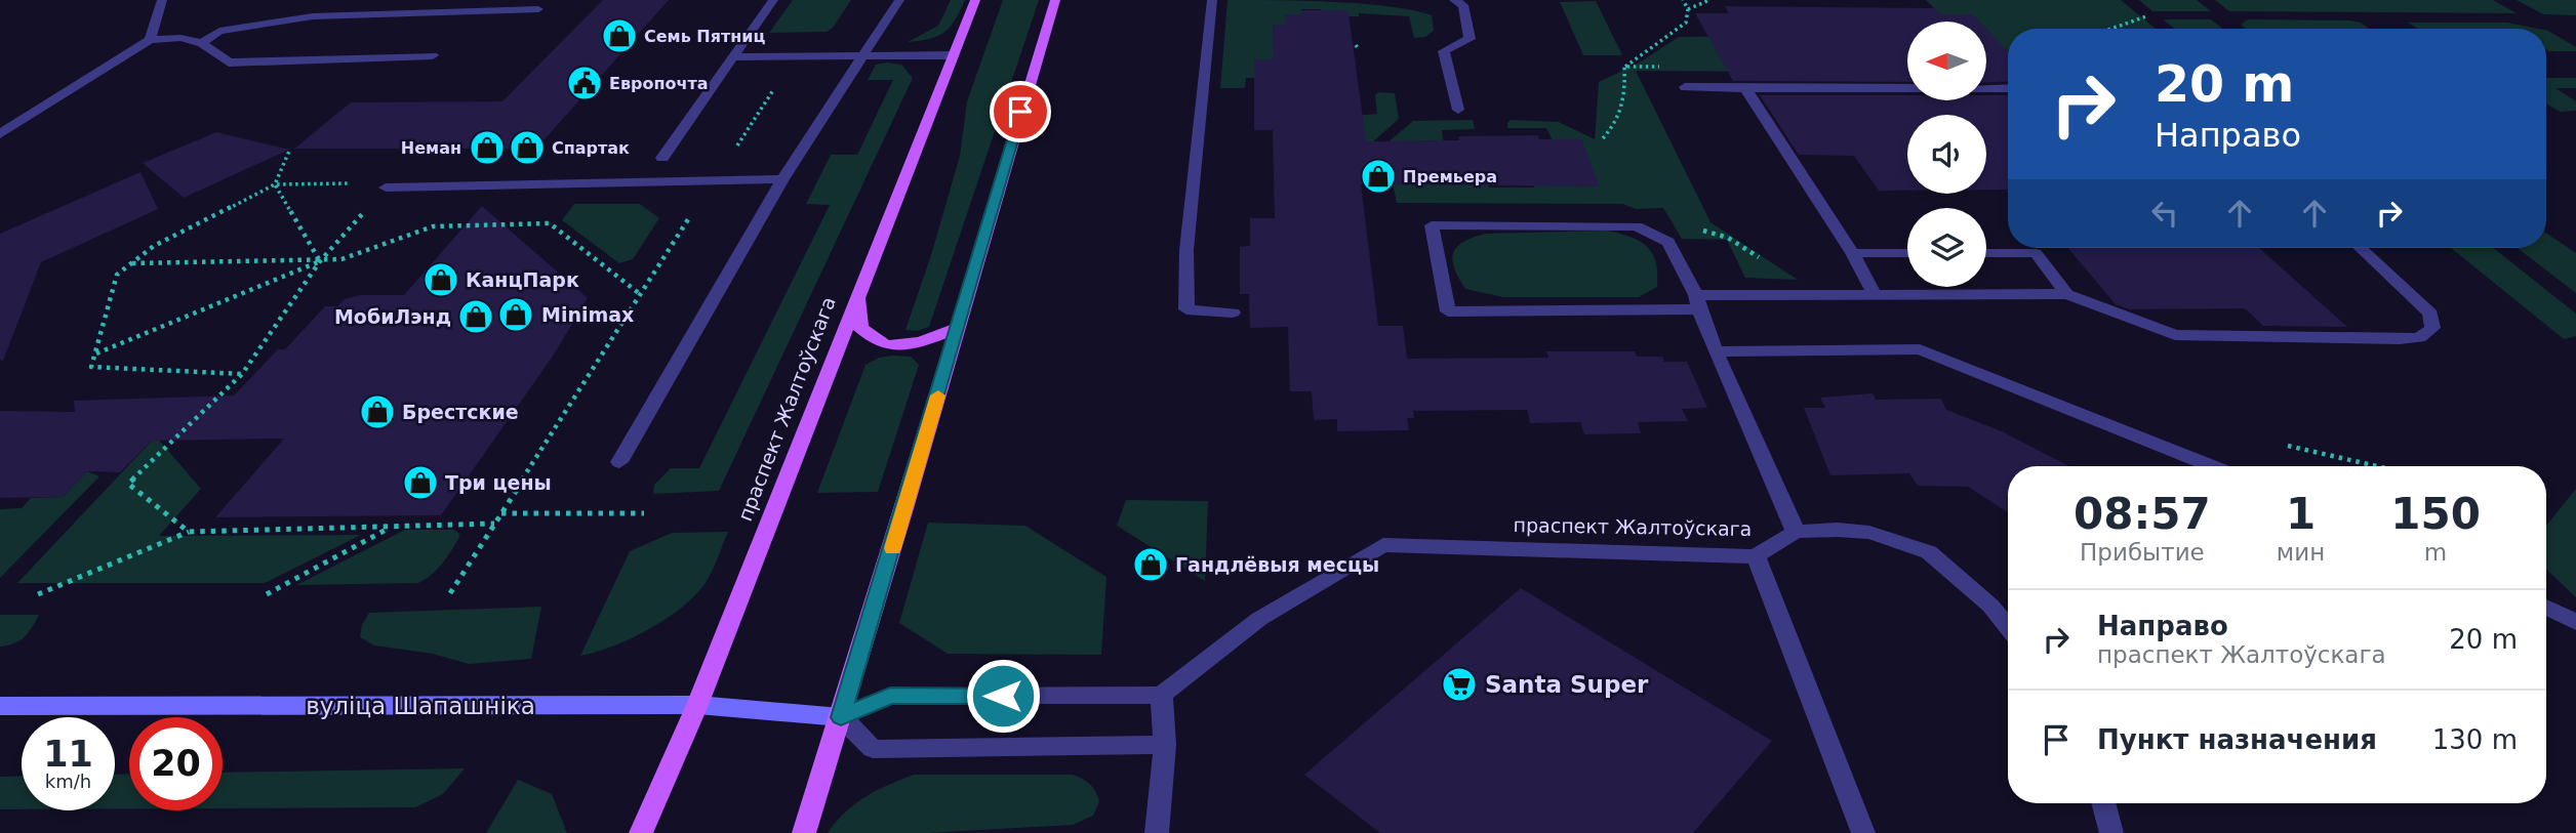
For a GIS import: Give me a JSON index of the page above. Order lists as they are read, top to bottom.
{
  "streets": {
    "main road": ["праспект Жалтоўскага"],
    "street": ["вуліца Шапашніка"]
  },
  "crossings": [
    ["праспект Жалтоўскага", "вуліца Шапашніка"]
  ],
  "places": {
    "shop": [
      "Семь Пятниц",
      "Неман",
      "Спартак",
      "Премьера",
      "КанцПарк",
      "Minimax",
      "МобиЛэнд",
      "Брестские",
      "Три цены",
      "Гандлёвыя месцы"
    ],
    "public building": ["Европочта"],
    "supermarket": ["Santa Super"]
  },
  "north": "left",
  "page": {
    "turn": ["20 m", "Направо"],
    "eta": [
      "08:57",
      "Прибытие",
      "1",
      "мин",
      "150",
      "m"
    ],
    "list": [
      {
        "name": "Направо",
        "note": "праспект Жалтоўскага",
        "value": "20 m"
      },
      {
        "name": "Пункт назначения",
        "value": "130 m"
      }
    ],
    "speed": "11 km/h",
    "limit": "20"
  }
}
